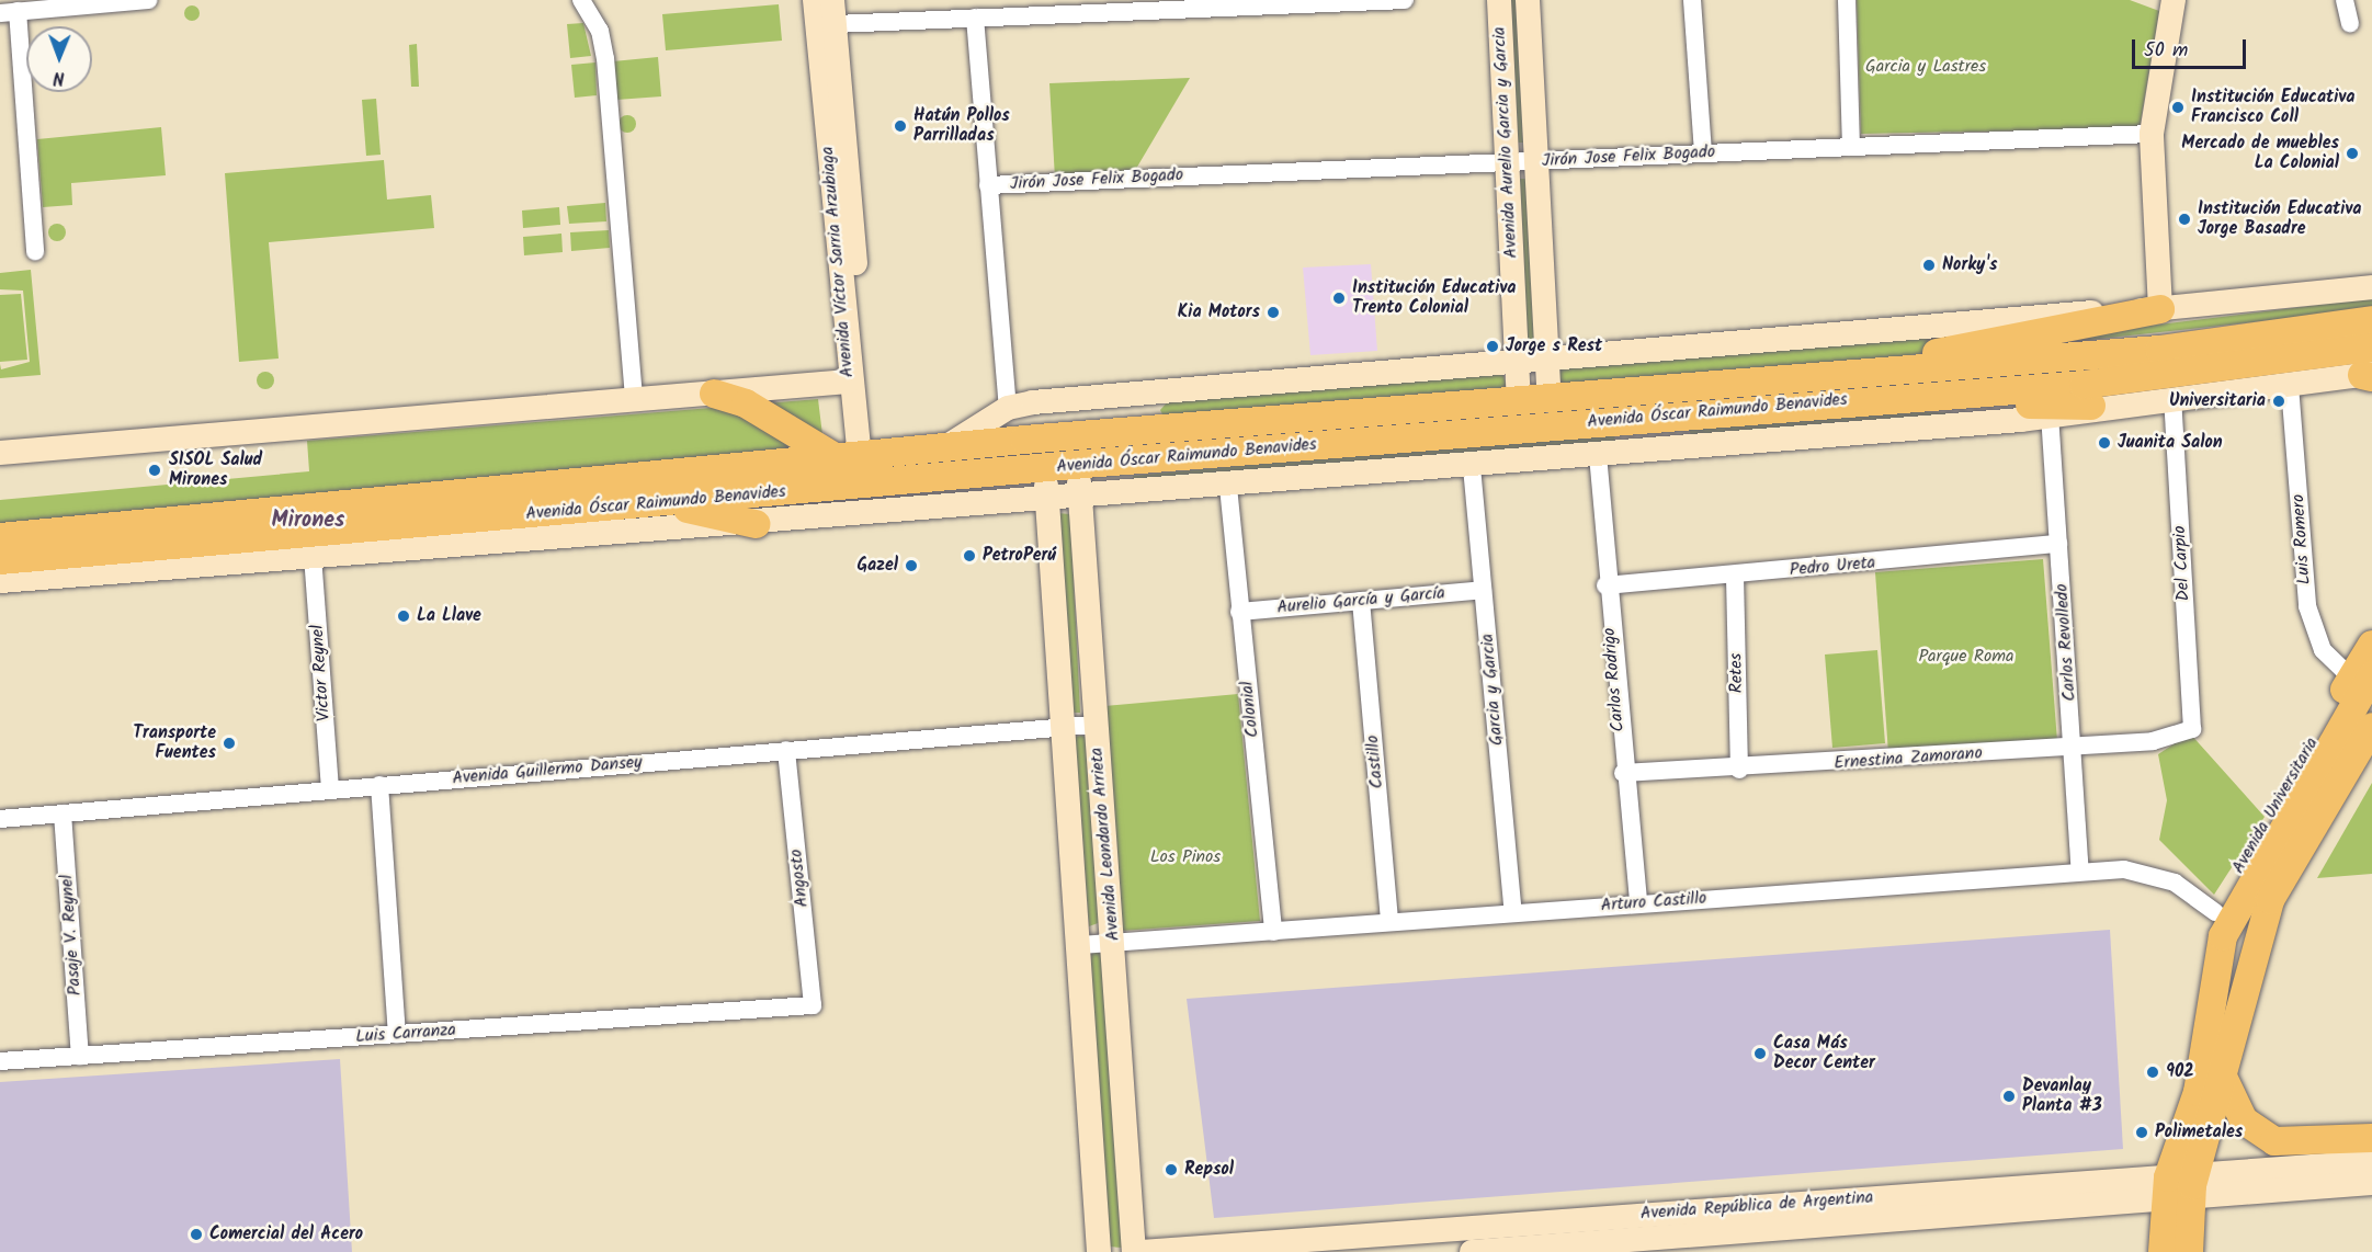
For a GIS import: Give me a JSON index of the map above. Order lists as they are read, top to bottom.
{
  "streets": {
    "main road": [
      "Avenida Aurelio Garcia y Garcia",
      "Avenida Víctor Sarria Arzubiaga",
      "Avenida Óscar Raimundo Benavides",
      "Avenida Universitaria",
      "Avenida Leondardo Arrieta",
      "Avenida República de Argentina"
    ],
    "street": [
      "Jirón Jose Felix Bogado",
      "Luis Romero",
      "Del Carpio",
      "Pedro Ureta",
      "Aurelio García y García",
      "Carlos Revolledo",
      "Victor Reynel",
      "Retes",
      "Carlos Rodrigo",
      "Garcia y Garcia",
      "Colonial",
      "Ernestina Zamorano",
      "Castillo",
      "Avenida Guillermo Dansey",
      "Angosto",
      "Arturo Castillo",
      "Pasaje V. Reynel",
      "Luis Carranza"
    ]
  },
  "crossings": [
    ["Avenida Aurelio Garcia y Garcia", "Jirón Jose Felix Bogado"],
    ["Avenida Aurelio Garcia y Garcia", "Avenida Óscar Raimundo Benavides"],
    ["Avenida Víctor Sarria Arzubiaga", "Avenida Óscar Raimundo Benavides"],
    ["Avenida Óscar Raimundo Benavides", "Luis Romero"],
    ["Avenida Óscar Raimundo Benavides", "Del Carpio"],
    ["Avenida Óscar Raimundo Benavides", "Carlos Revolledo"],
    ["Avenida Óscar Raimundo Benavides", "Victor Reynel"],
    ["Avenida Óscar Raimundo Benavides", "Carlos Rodrigo"],
    ["Avenida Óscar Raimundo Benavides", "Garcia y Garcia"],
    ["Avenida Óscar Raimundo Benavides", "Colonial"],
    ["Avenida Óscar Raimundo Benavides", "Avenida Leondardo Arrieta"],
    ["Luis Romero", "Avenida Universitaria"],
    ["Del Carpio", "Ernestina Zamorano"],
    ["Pedro Ureta", "Carlos Revolledo"],
    ["Pedro Ureta", "Retes"],
    ["Pedro Ureta", "Carlos Rodrigo"],
    ["Aurelio García y García", "Garcia y Garcia"],
    ["Aurelio García y García", "Colonial"],
    ["Aurelio García y García", "Castillo"],
    ["Carlos Revolledo", "Ernestina Zamorano"],
    ["Carlos Revolledo", "Arturo Castillo"],
    ["Victor Reynel", "Avenida Guillermo Dansey"],
    ["Retes", "Ernestina Zamorano"],
    ["Carlos Rodrigo", "Ernestina Zamorano"],
    ["Carlos Rodrigo", "Arturo Castillo"],
    ["Garcia y Garcia", "Arturo Castillo"],
    ["Colonial", "Arturo Castillo"],
    ["Castillo", "Arturo Castillo"],
    ["Avenida Guillermo Dansey", "Avenida Leondardo Arrieta"],
    ["Avenida Guillermo Dansey", "Angosto"],
    ["Avenida Guillermo Dansey", "Pasaje V. Reynel"],
    ["Avenida Universitaria", "Arturo Castillo"],
    ["Avenida Universitaria", "Avenida República de Argentina"],
    ["Avenida Leondardo Arrieta", "Arturo Castillo"],
    ["Angosto", "Luis Carranza"],
    ["Pasaje V. Reynel", "Luis Carranza"]
  ],
  "districts": ["Mirones"],
  "parks": ["Garcia y Lastres", "Parque Roma", "Los Pinos"],
  "places": [
    "Institución Educativa Francisco Coll",
    "Hatún Pollos Parrilladas",
    "Mercado de muebles La Colonial",
    "Institución Educativa Jorge Basadre",
    "Norky's",
    "Institución Educativa Trento Colonial",
    "Kia Motors",
    "Jorge s Rest",
    "Universitaria",
    "Juanita Salon",
    "SISOL Salud Mirones",
    "PetroPerú",
    "Gazel",
    "La Llave",
    "Transporte Fuentes",
    "Casa Más Decor Center",
    "902",
    "Devanlay Planta #3",
    "Polimetales",
    "Repsol",
    "Comercial del Acero"
  ],
  "scale_bar": "50 m",
  "north": "bottom"
}
